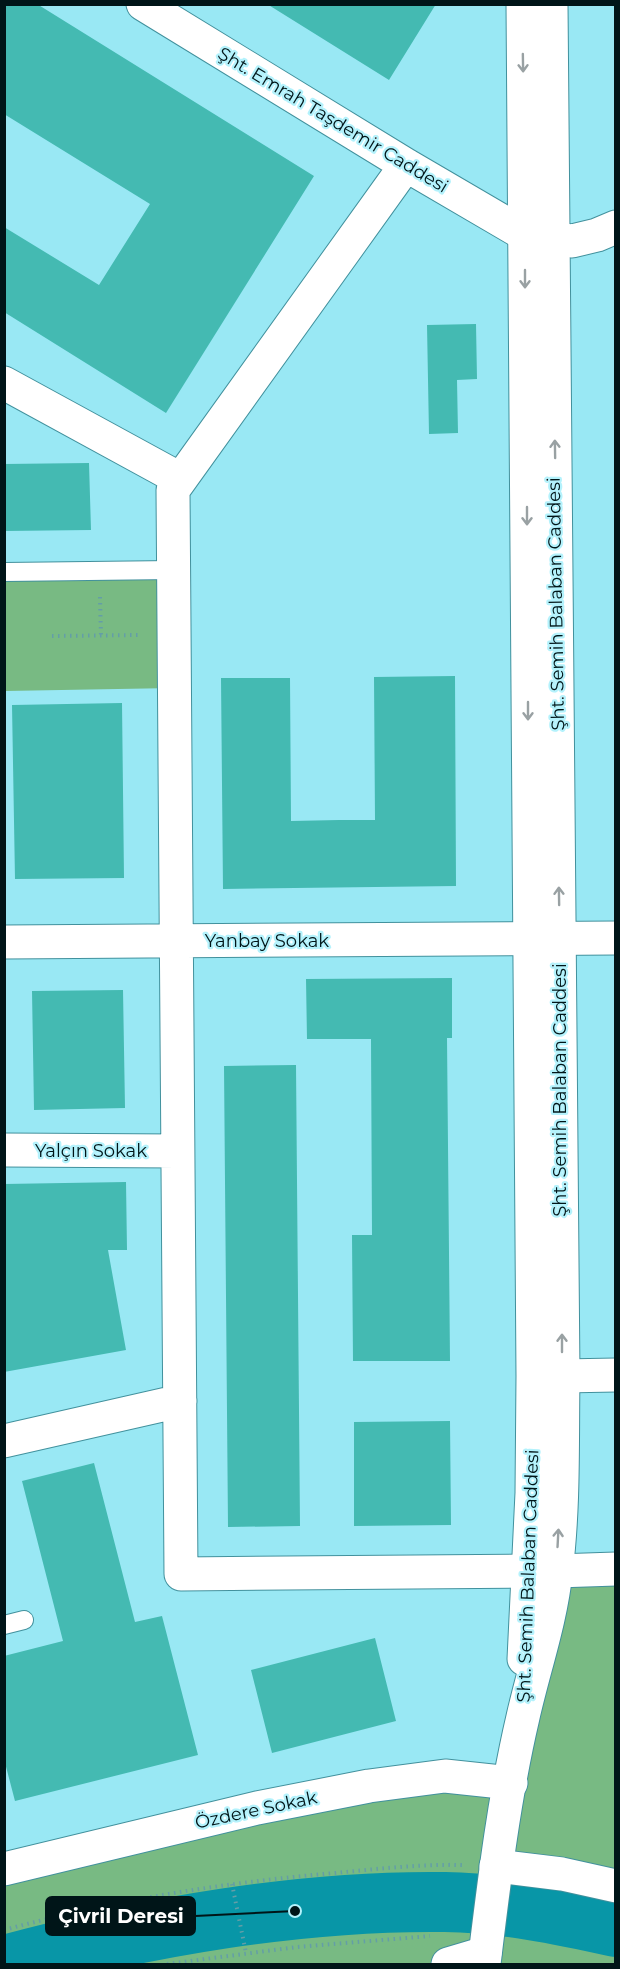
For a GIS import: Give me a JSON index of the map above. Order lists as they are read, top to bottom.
{
  "streets": {
    "street": [
      "Şht. Emrah Taşdemir Caddesi",
      "Şht. Semih Balaban Caddesi",
      "Yanbay Sokak",
      "Yalçın Sokak",
      "Özdere Sokak"
    ]
  },
  "crossings": [
    ["Şht. Emrah Taşdemir Caddesi", "Şht. Semih Balaban Caddesi"],
    ["Şht. Semih Balaban Caddesi", "Yanbay Sokak"],
    ["Şht. Semih Balaban Caddesi", "Özdere Sokak"]
  ],
  "places": ["Çivril Deresi"]
}
